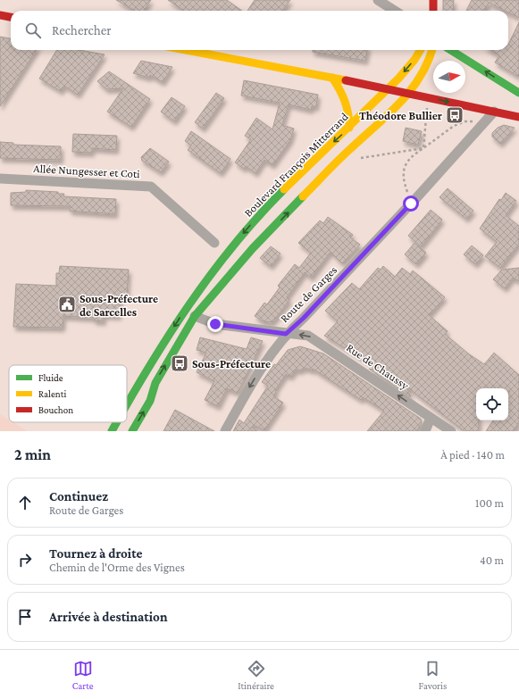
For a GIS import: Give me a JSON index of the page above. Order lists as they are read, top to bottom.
{
  "streets": {
    "main road": ["Boulevard François Mitterrand"],
    "street": ["Allée Nungesser et Coti", "Route de Garges", "Rue de Chaussy"]
  },
  "crossings": [
    ["Route de Garges", "Rue de Chaussy"]
  ],
  "one_way": ["Rue de Chaussy"],
  "places": {
    "bus stop": ["Théodore Bullier", "Sous-Préfecture"],
    "public building": ["Sous-Préfecture de Sarcelles"]
  },
  "legend": ["Fluide", "Ralenti", "Bouchon"],
  "north": "right",
  "page": {
    "search": "Rechercher",
    "heading": ["2 min", "À pied · 140 m"],
    "list": [
      ["Continuez", "Route de Garges", "100 m"],
      ["Tournez à droite", "Chemin de l'Orme des Vignes", "40 m"],
      "Arrivée à destination"
    ],
    "nav": ["Carte", "Itinéraire", "Favoris"]
  }
}
